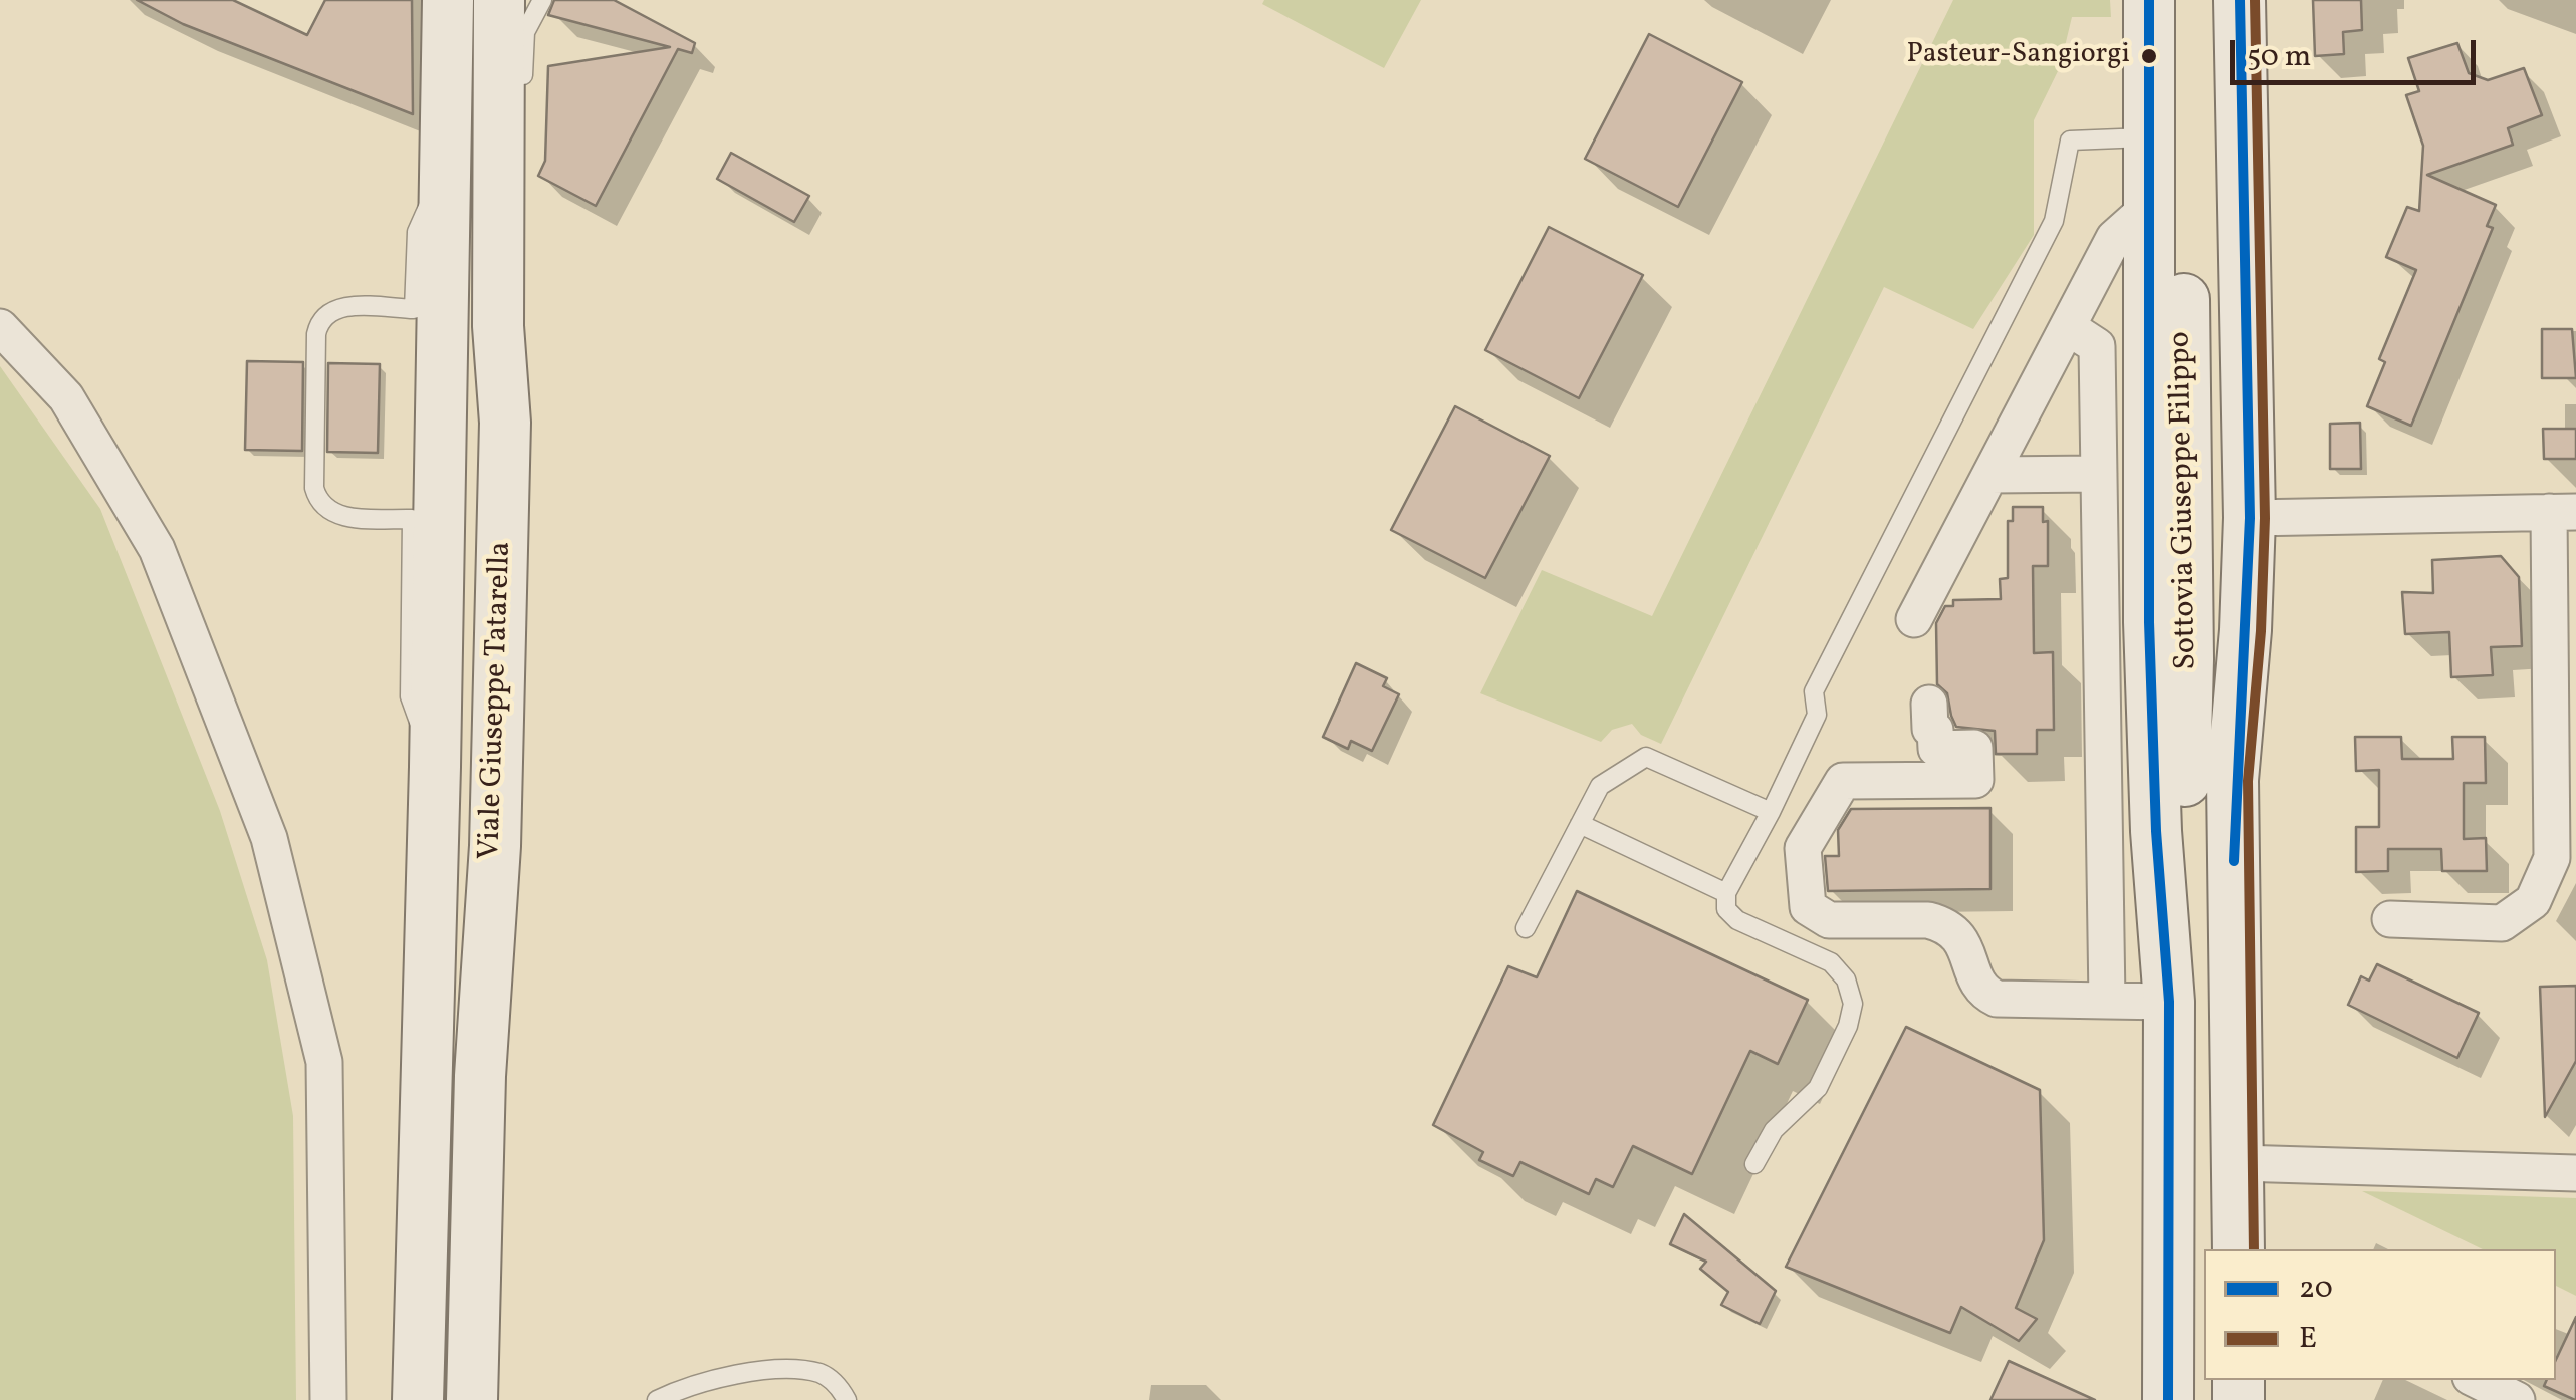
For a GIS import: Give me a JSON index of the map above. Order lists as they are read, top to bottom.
{
  "streets": {
    "main road": ["Sottovia Giuseppe Filippo", "Viale Giuseppe Tatarella"]
  },
  "places": ["Pasteur-Sangiorgi"],
  "lines": ["transit line 20", "transit line E"],
  "legend": ["20", "E"],
  "scale_bar": "50 m"
}
